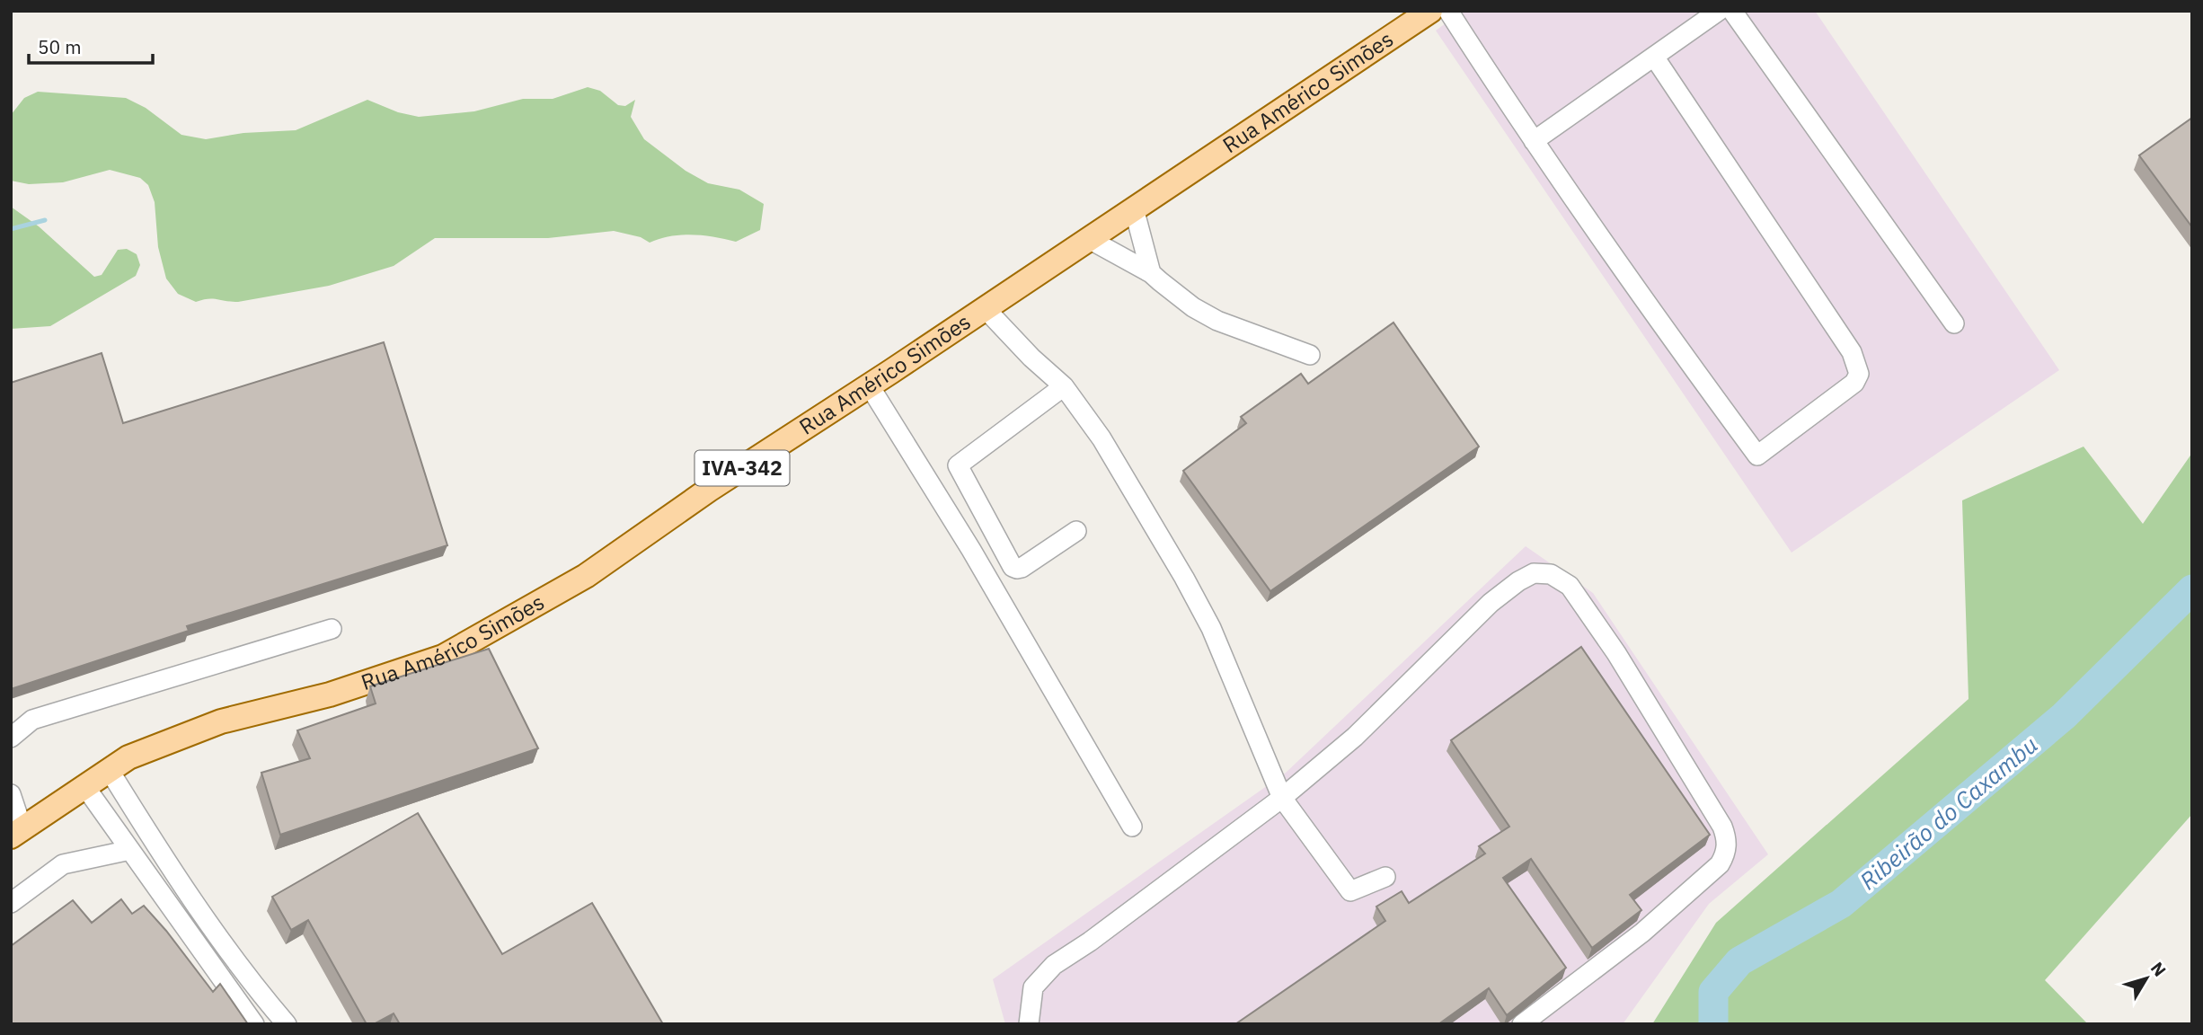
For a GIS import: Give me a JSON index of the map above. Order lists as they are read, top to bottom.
{
  "streets": {
    "main road": ["Rua Américo Simões", "IVA-342"]
  },
  "water": ["Ribeirão do Caxambu"],
  "scale_bar": "50 m",
  "north": "top right"
}
